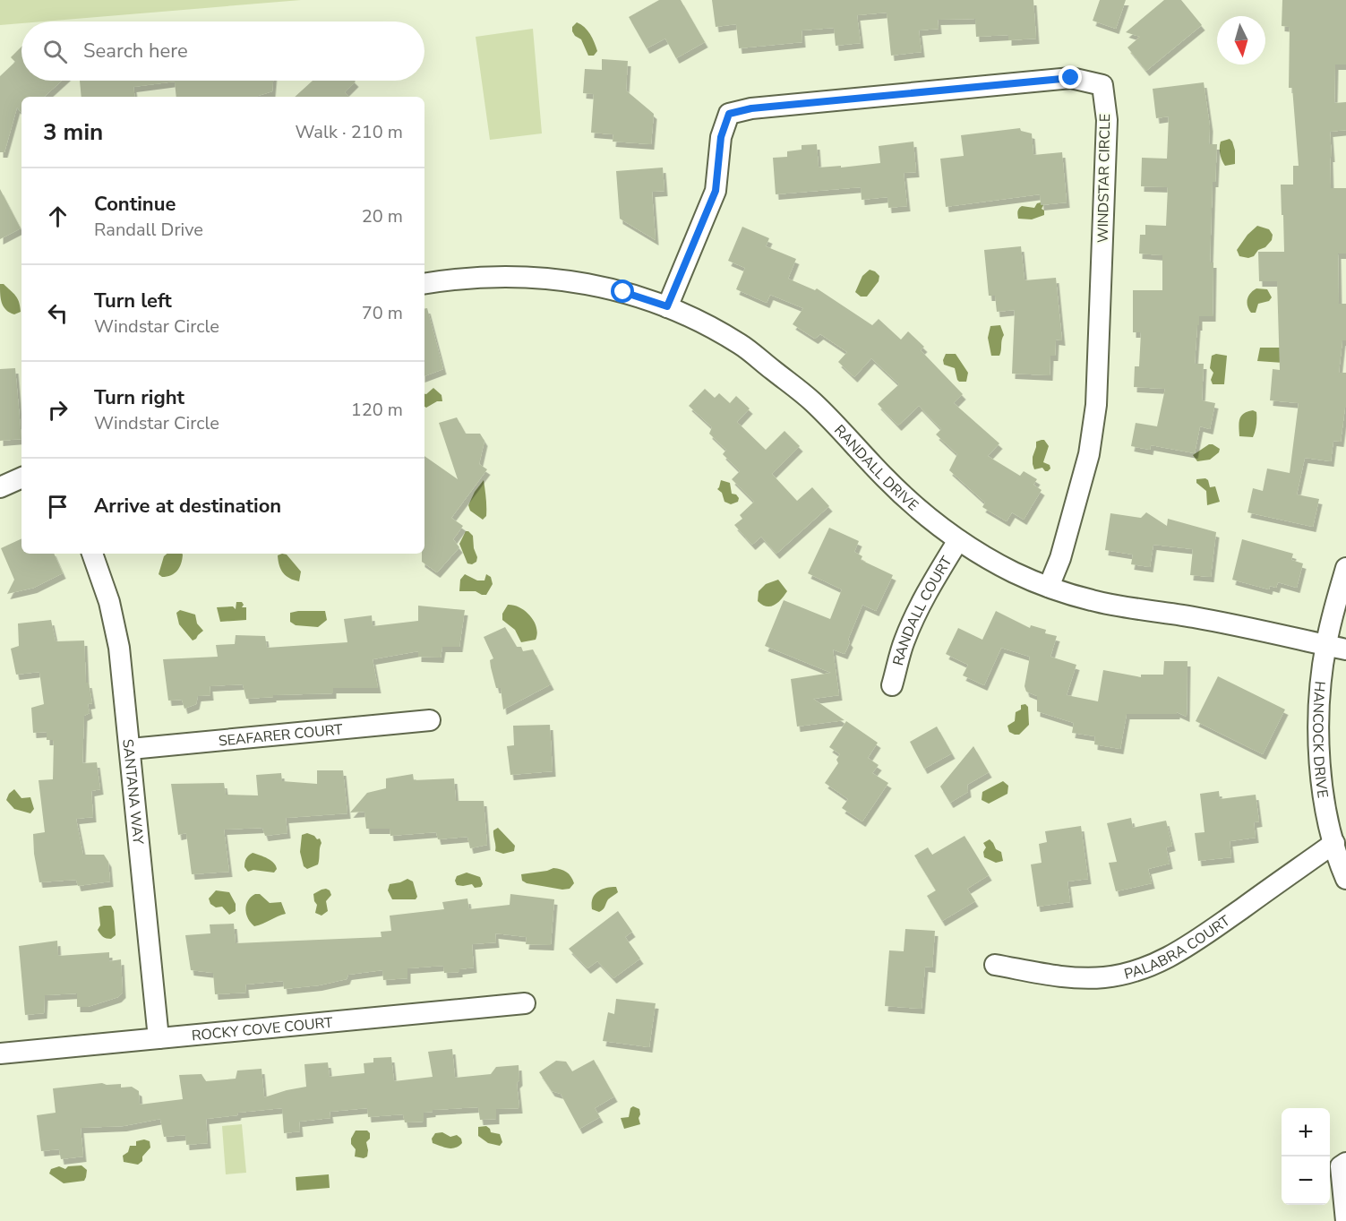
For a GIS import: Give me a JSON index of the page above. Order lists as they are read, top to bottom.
{
  "streets": {
    "street": [
      "WINDSTAR CIRCLE",
      "RANDALL DRIVE",
      "RANDALL COURT",
      "SEAFARER COURT",
      "HANCOCK DRIVE",
      "SANTANA WAY",
      "PALABRA COURT",
      "ROCKY COVE COURT"
    ]
  },
  "crossings": [
    ["WINDSTAR CIRCLE", "RANDALL DRIVE"],
    ["RANDALL DRIVE", "RANDALL COURT"],
    ["RANDALL DRIVE", "HANCOCK DRIVE"],
    ["SEAFARER COURT", "SANTANA WAY"],
    ["HANCOCK DRIVE", "PALABRA COURT"],
    ["SANTANA WAY", "ROCKY COVE COURT"]
  ],
  "north": "bottom",
  "page": {
    "search": "Search here",
    "heading": ["3 min", "Walk · 210 m"],
    "list": [
      ["Continue", "Randall Drive", "20 m"],
      ["Turn left", "Windstar Circle", "70 m"],
      ["Turn right", "Windstar Circle", "120 m"],
      "Arrive at destination"
    ],
    "map_buttons": ["+", "−"]
  }
}
